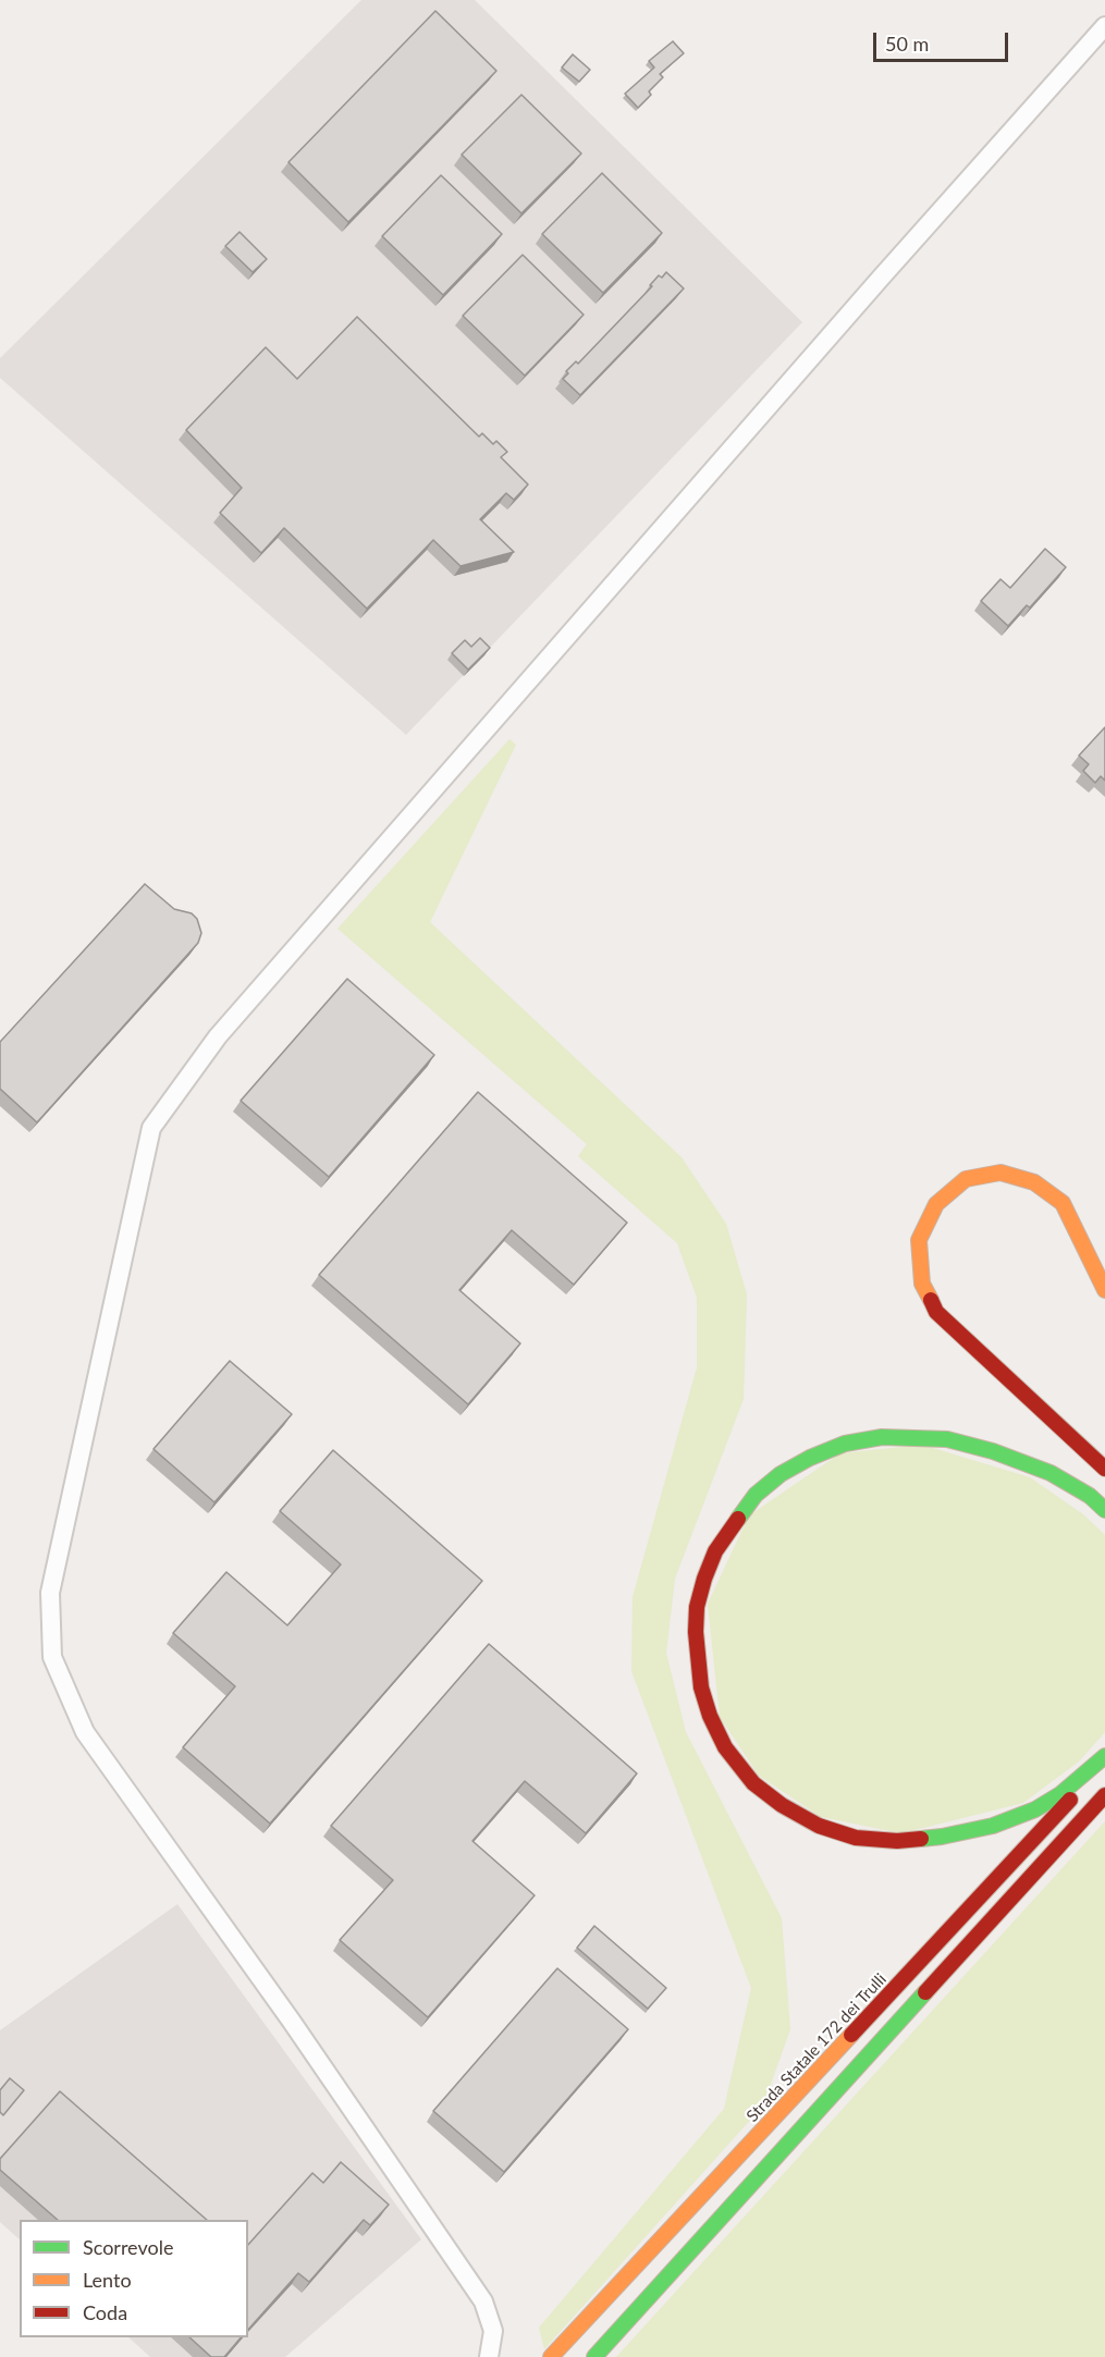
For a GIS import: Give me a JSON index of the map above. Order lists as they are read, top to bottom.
{
  "streets": {
    "highway": ["Strada Statale 172 dei Trulli"]
  },
  "legend": ["Scorrevole", "Lento", "Coda"],
  "scale_bar": "50 m"
}
